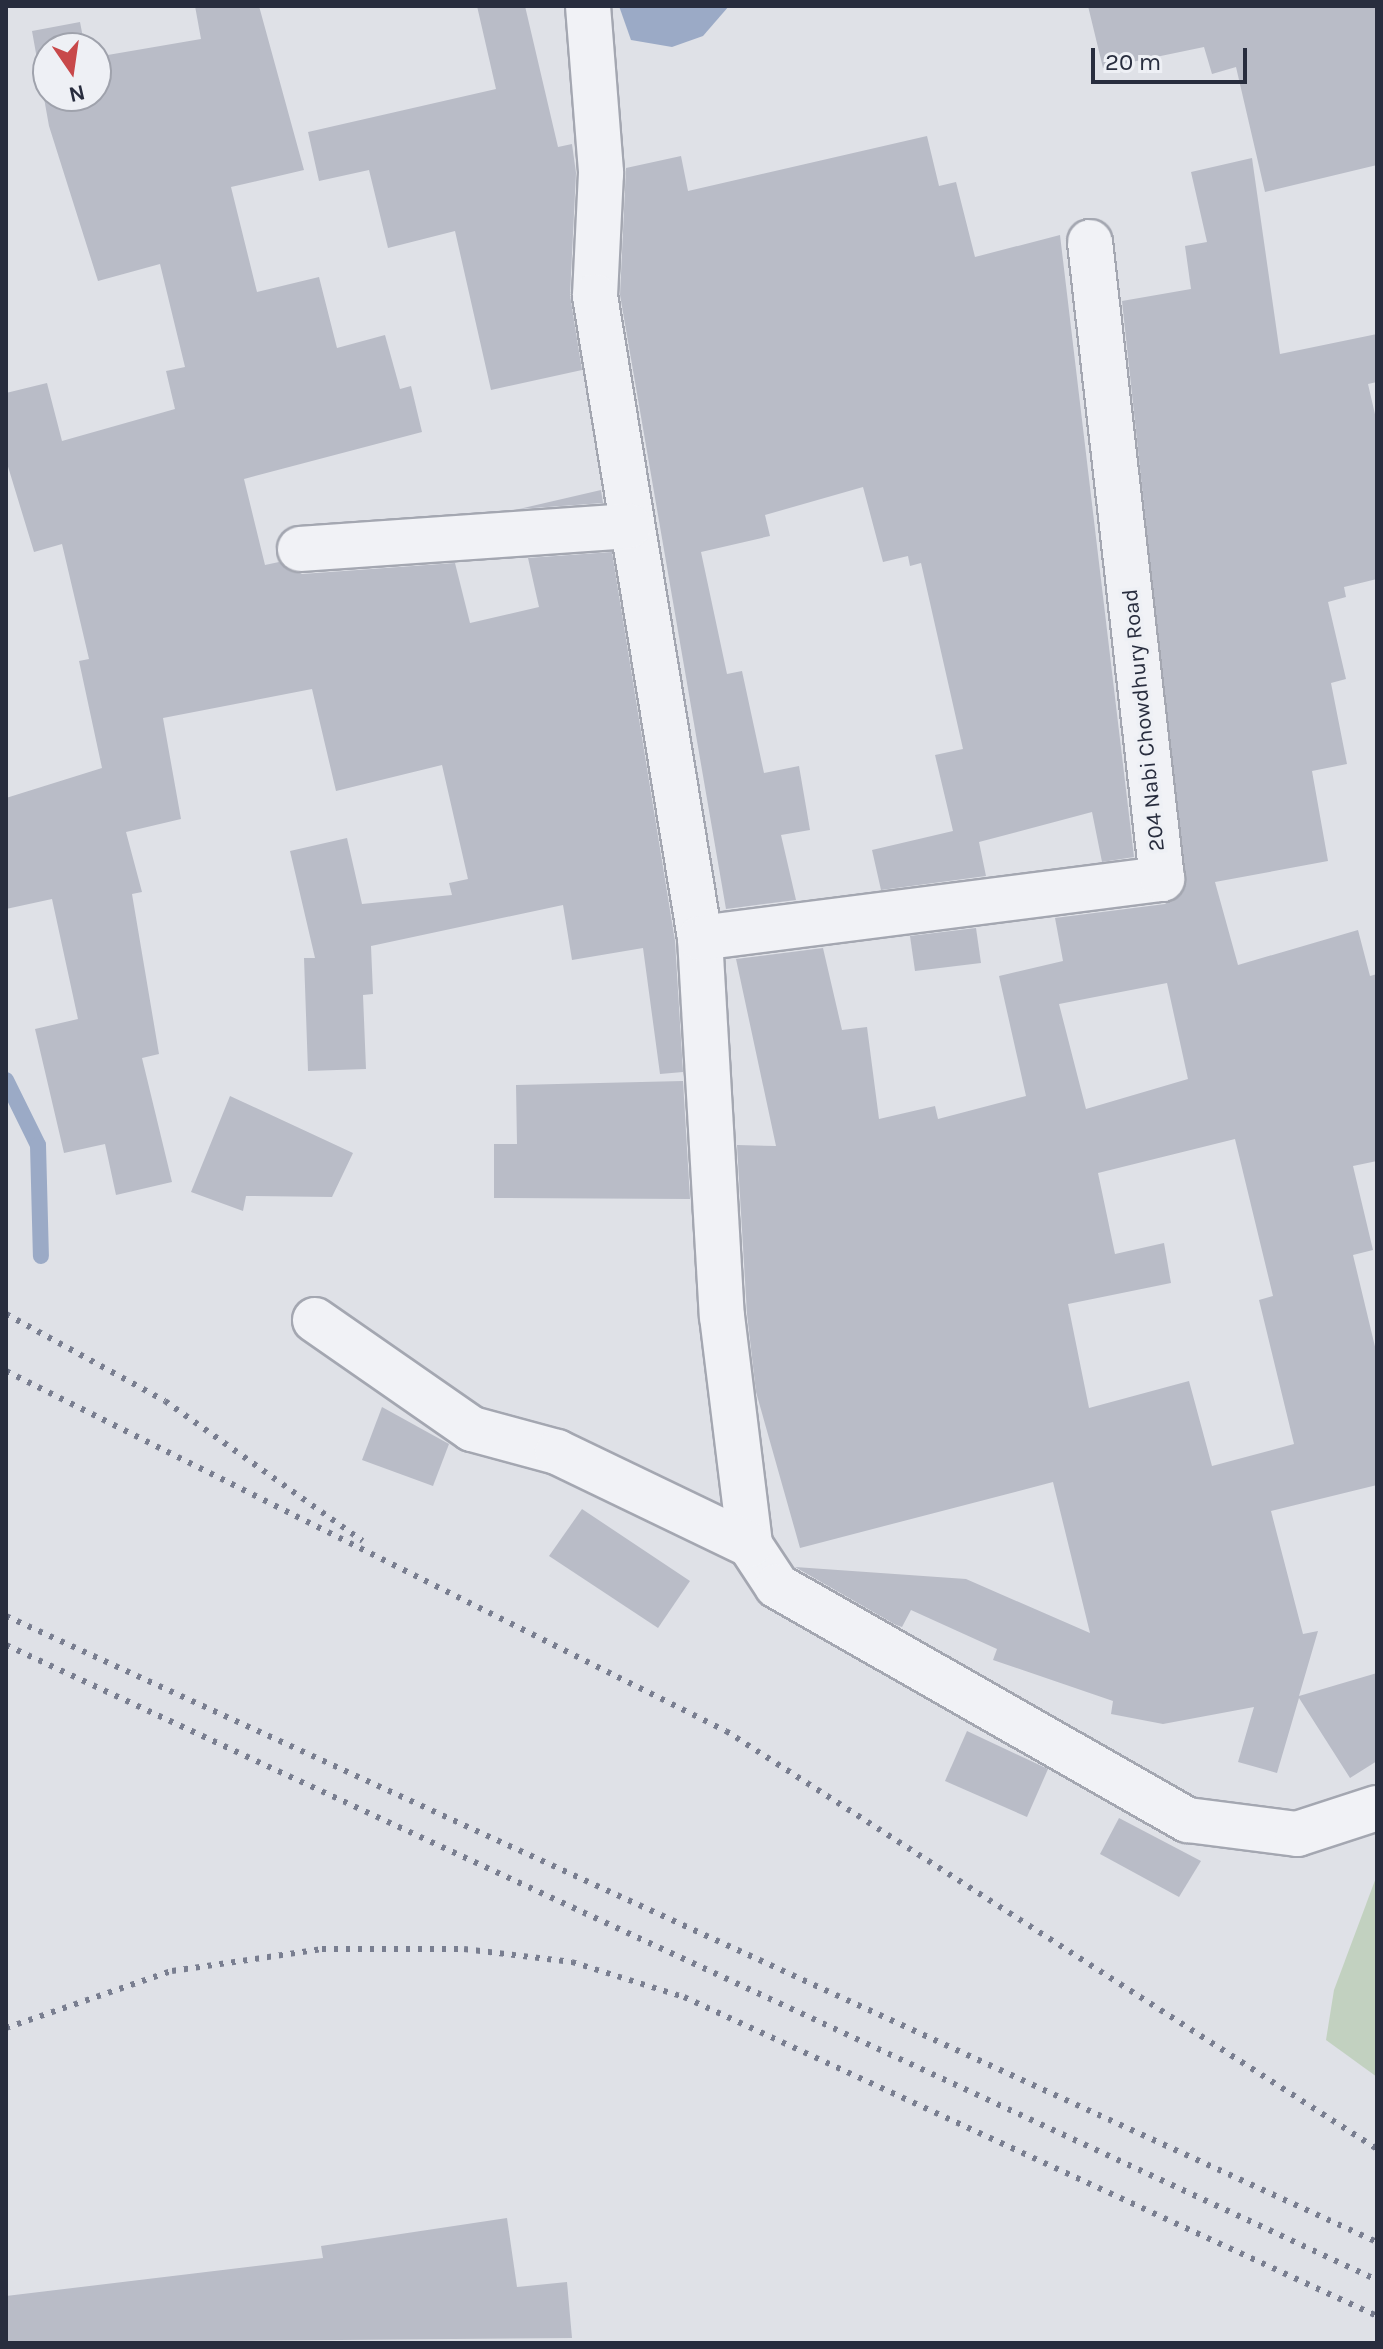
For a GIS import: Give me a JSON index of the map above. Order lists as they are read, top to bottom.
{
  "streets": {
    "street": ["204 Nabi Chowdhury Road"]
  },
  "scale_bar": "20 m",
  "north": "bottom"
}
